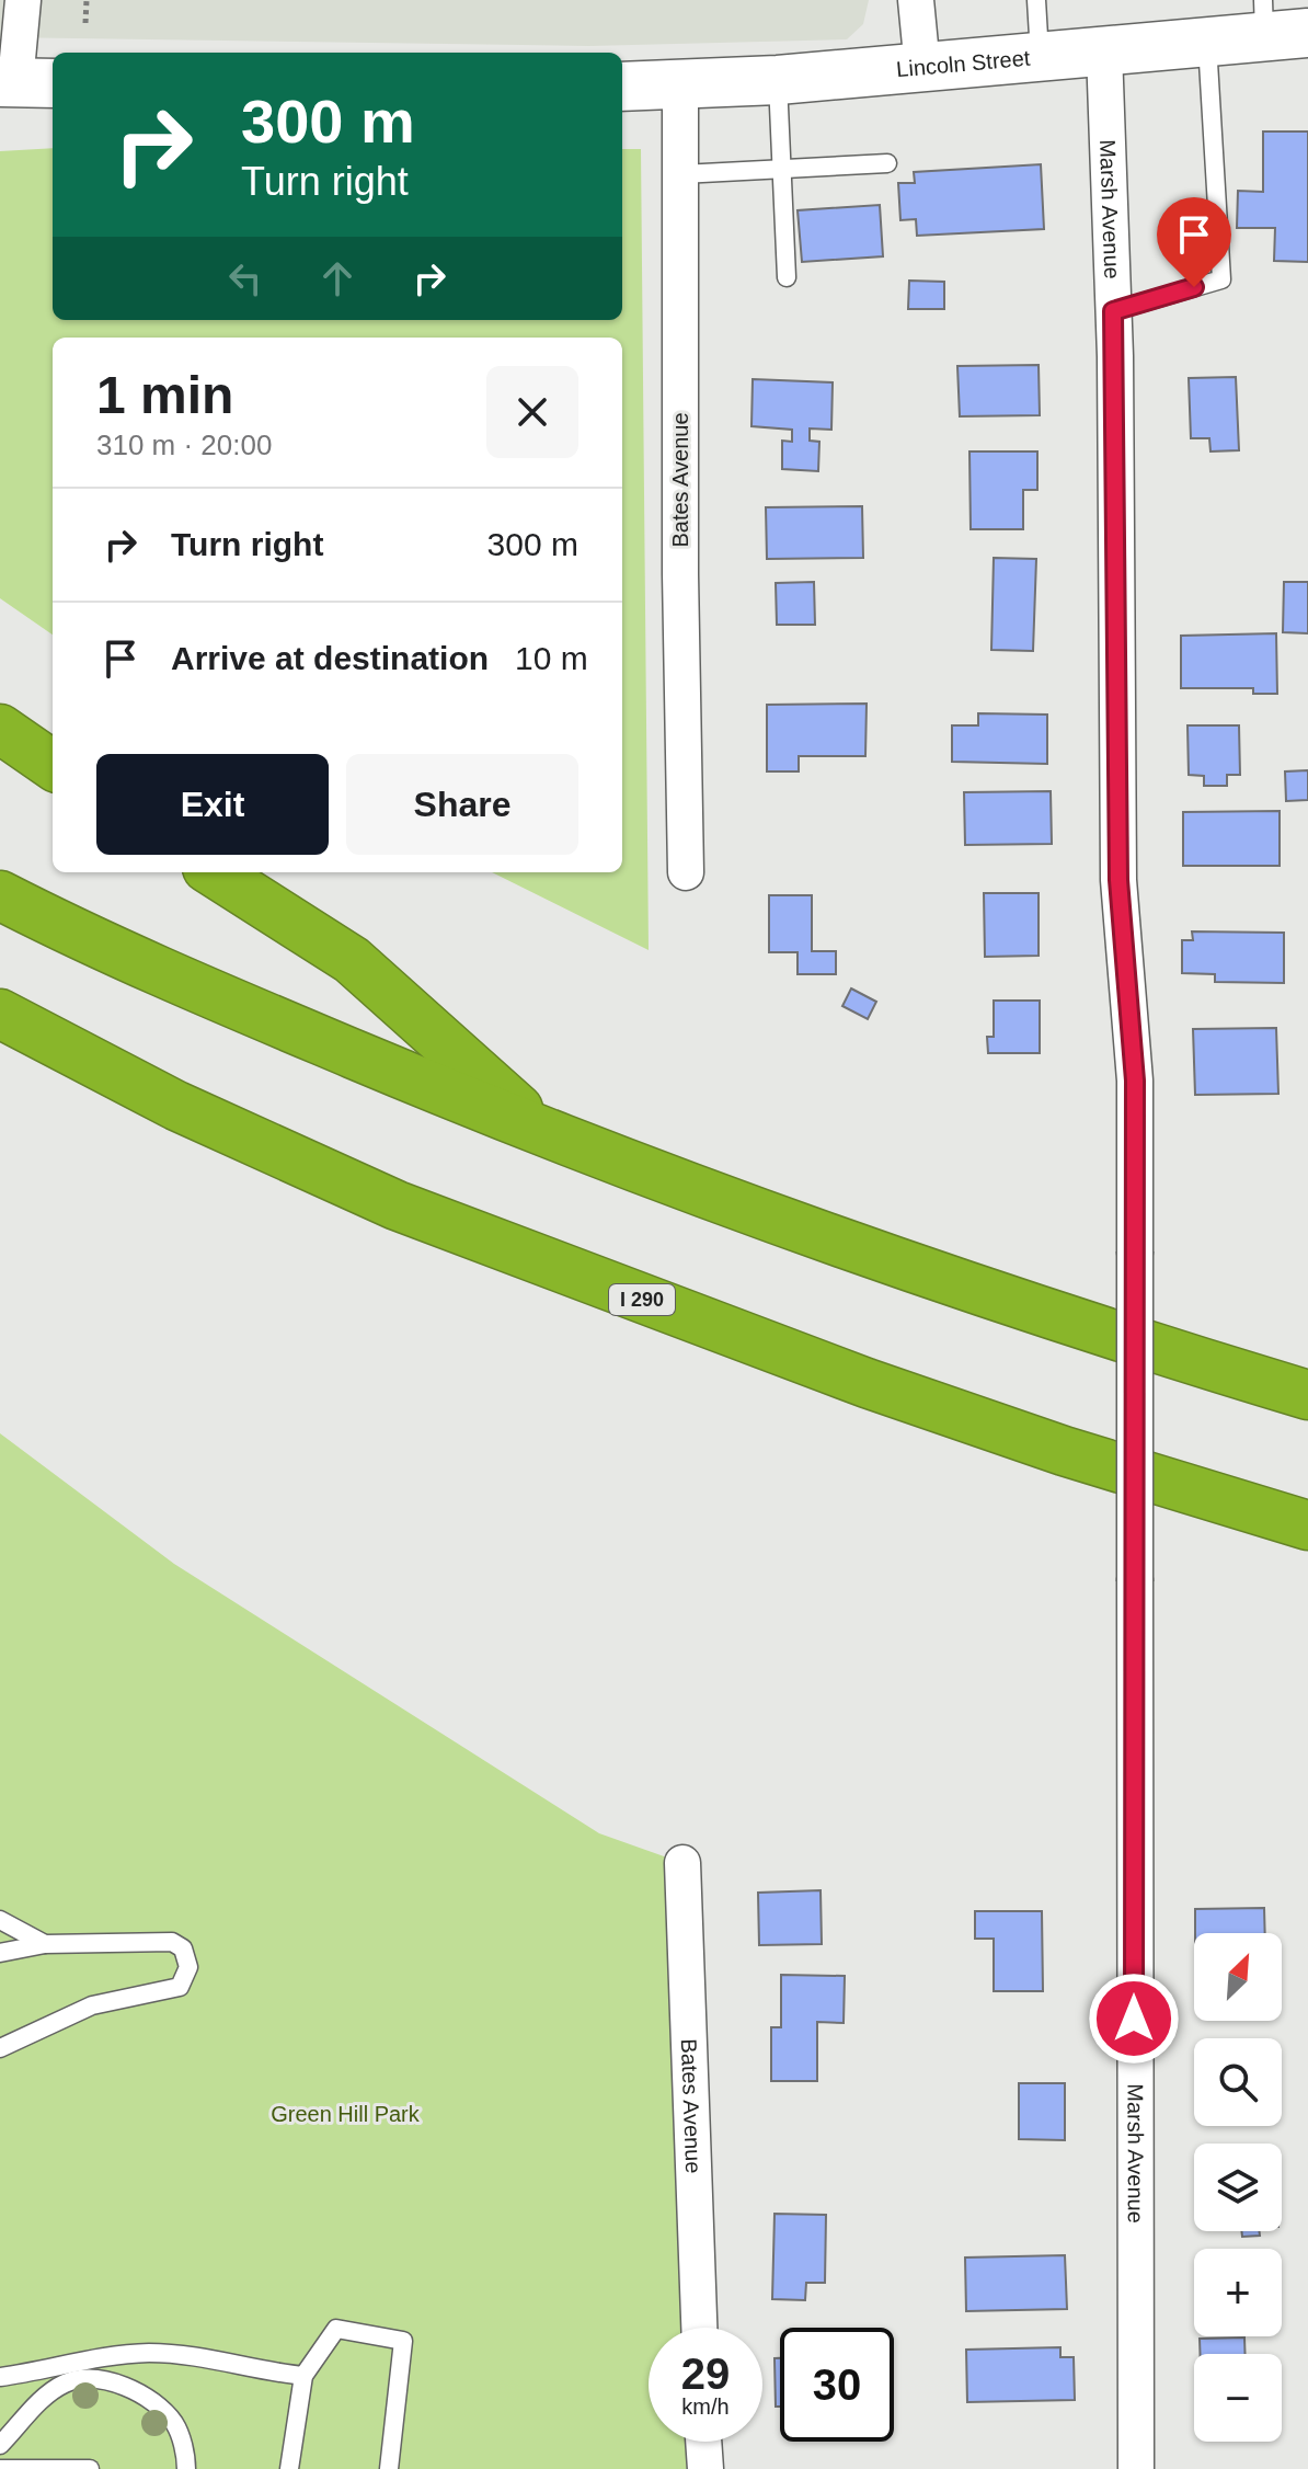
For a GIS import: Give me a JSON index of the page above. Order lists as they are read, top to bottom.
{
  "streets": {
    "highway": ["I 290"],
    "main road": ["Lincoln Street"],
    "street": ["Marsh Avenue", "Bates Avenue"]
  },
  "crossings": [
    ["Lincoln Street", "Marsh Avenue"],
    ["Lincoln Street", "Bates Avenue"]
  ],
  "parks": ["Green Hill Park"],
  "north": "top right",
  "page": {
    "turn": ["300 m", "Turn right"],
    "heading": ["1 min", "310 m · 20:00"],
    "list": [
      {
        "name": "Turn right",
        "value": "300 m"
      },
      {
        "name": "Arrive at destination",
        "value": "10 m"
      }
    ],
    "buttons": ["Exit", "Share"],
    "map_buttons": ["+", "−"],
    "speed": "29 km/h",
    "limit": "30"
  }
}
